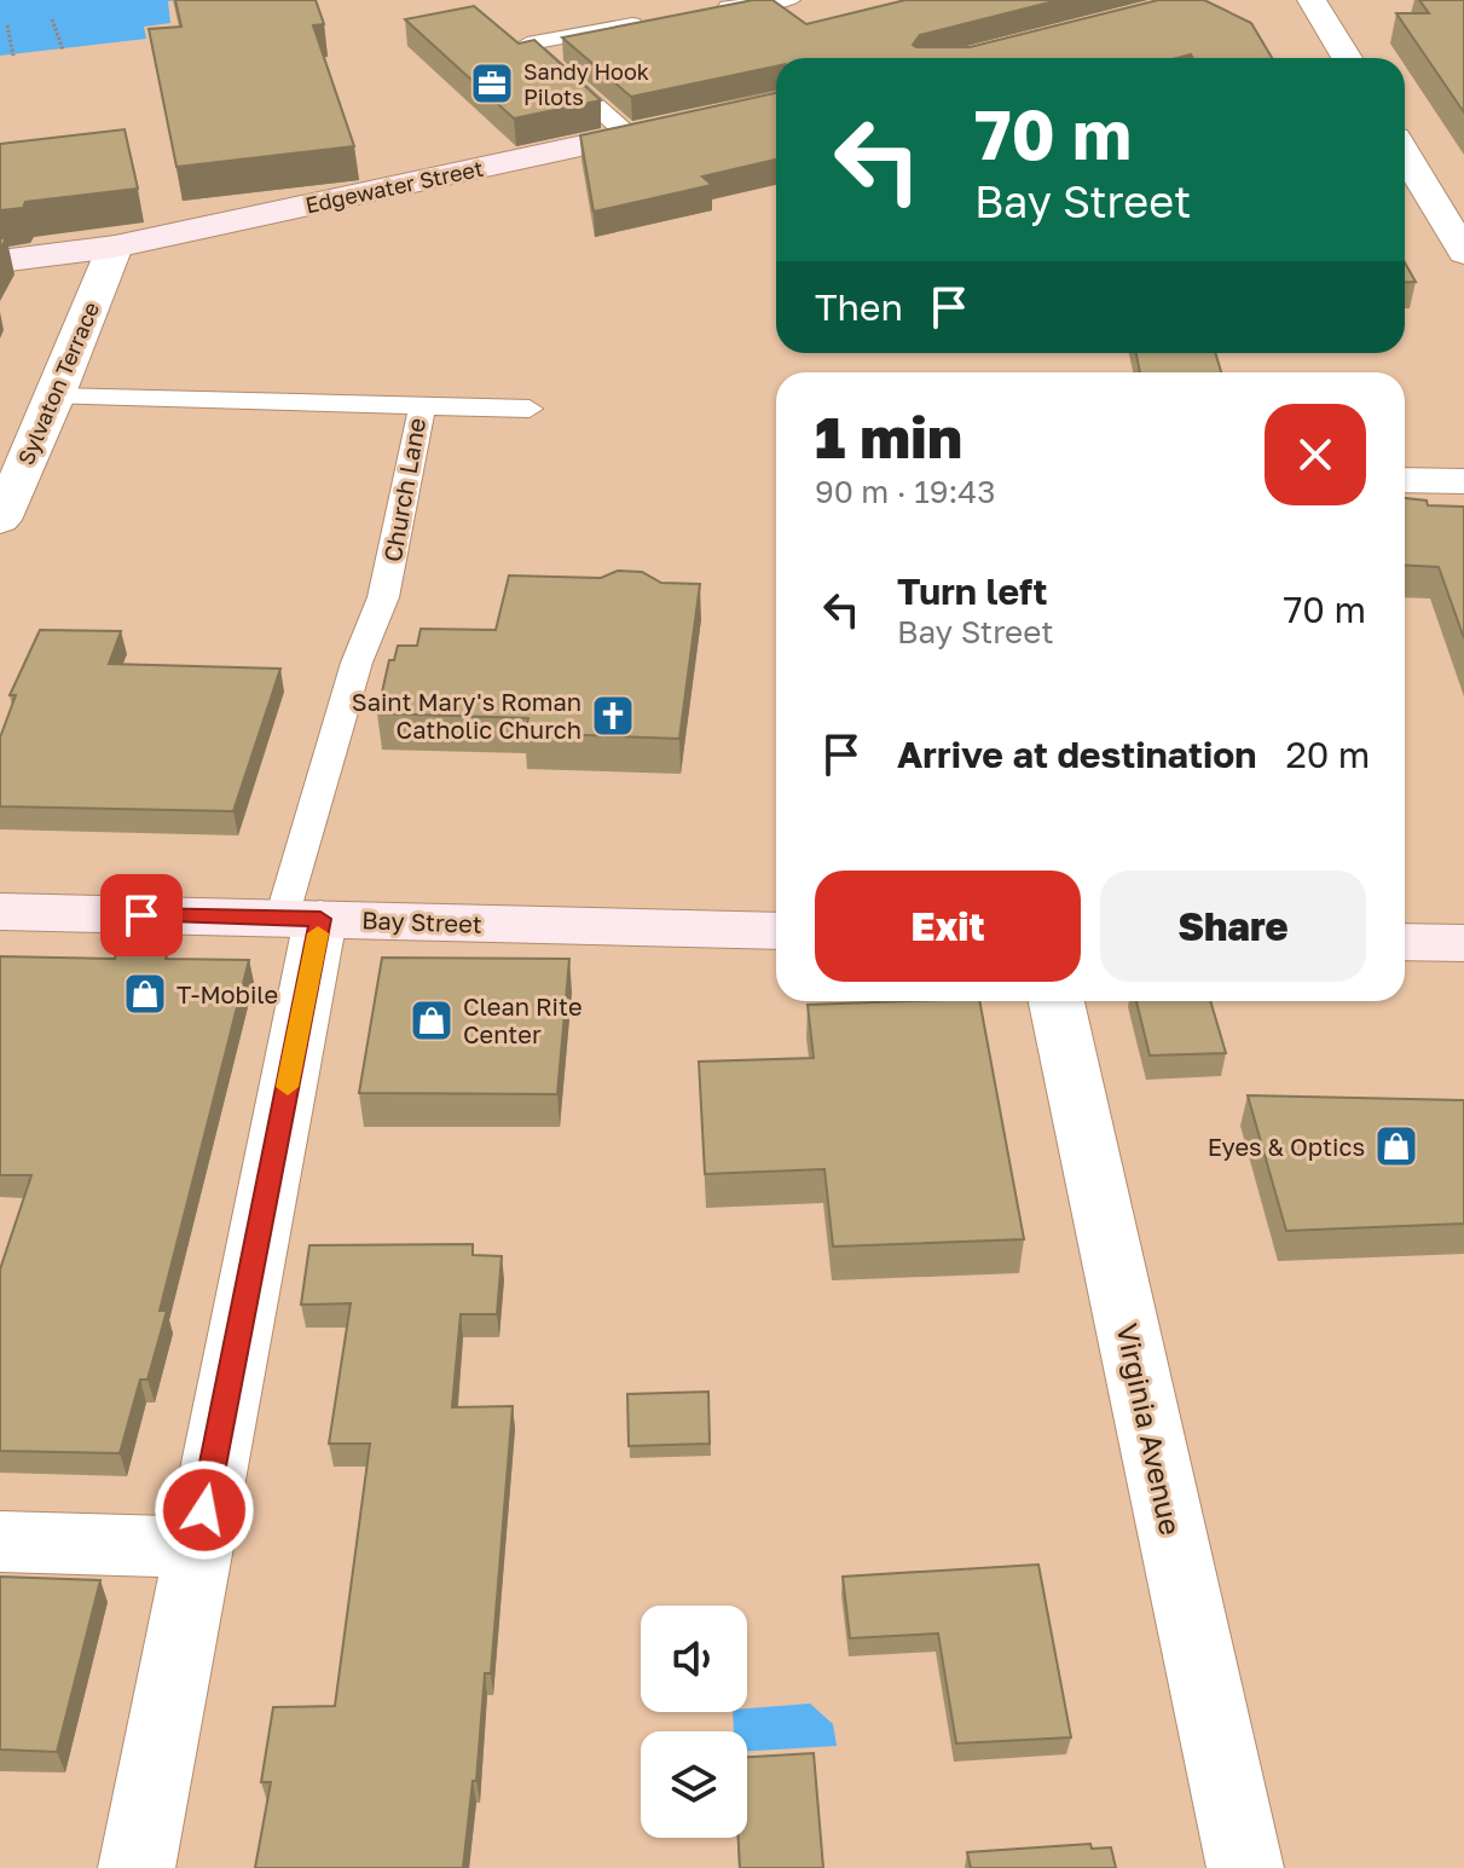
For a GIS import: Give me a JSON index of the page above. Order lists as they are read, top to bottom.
{
  "streets": {
    "street": [
      "Edgewater Street",
      "Sylvaton Terrace",
      "Bay Street",
      "Virginia Avenue"
    ],
    "lane": ["Church Lane"]
  },
  "crossings": [
    ["Edgewater Street", "Sylvaton Terrace"],
    ["Sylvaton Terrace", "Church Lane"],
    ["Church Lane", "Bay Street"]
  ],
  "places": {
    "office": ["Sandy Hook Pilots"],
    "church": ["Saint Mary's Roman Catholic Church"],
    "shop": ["T-Mobile", "Clean Rite Center", "Eyes & Optics"]
  },
  "page": {
    "turn": ["70 m", "Bay Street"],
    "then": "Then",
    "heading": ["1 min", "90 m · 19:43"],
    "list": [
      {
        "name": "Turn left",
        "note": "Bay Street",
        "value": "70 m"
      },
      {
        "name": "Arrive at destination",
        "value": "20 m"
      }
    ],
    "buttons": ["Exit", "Share"]
  }
}
